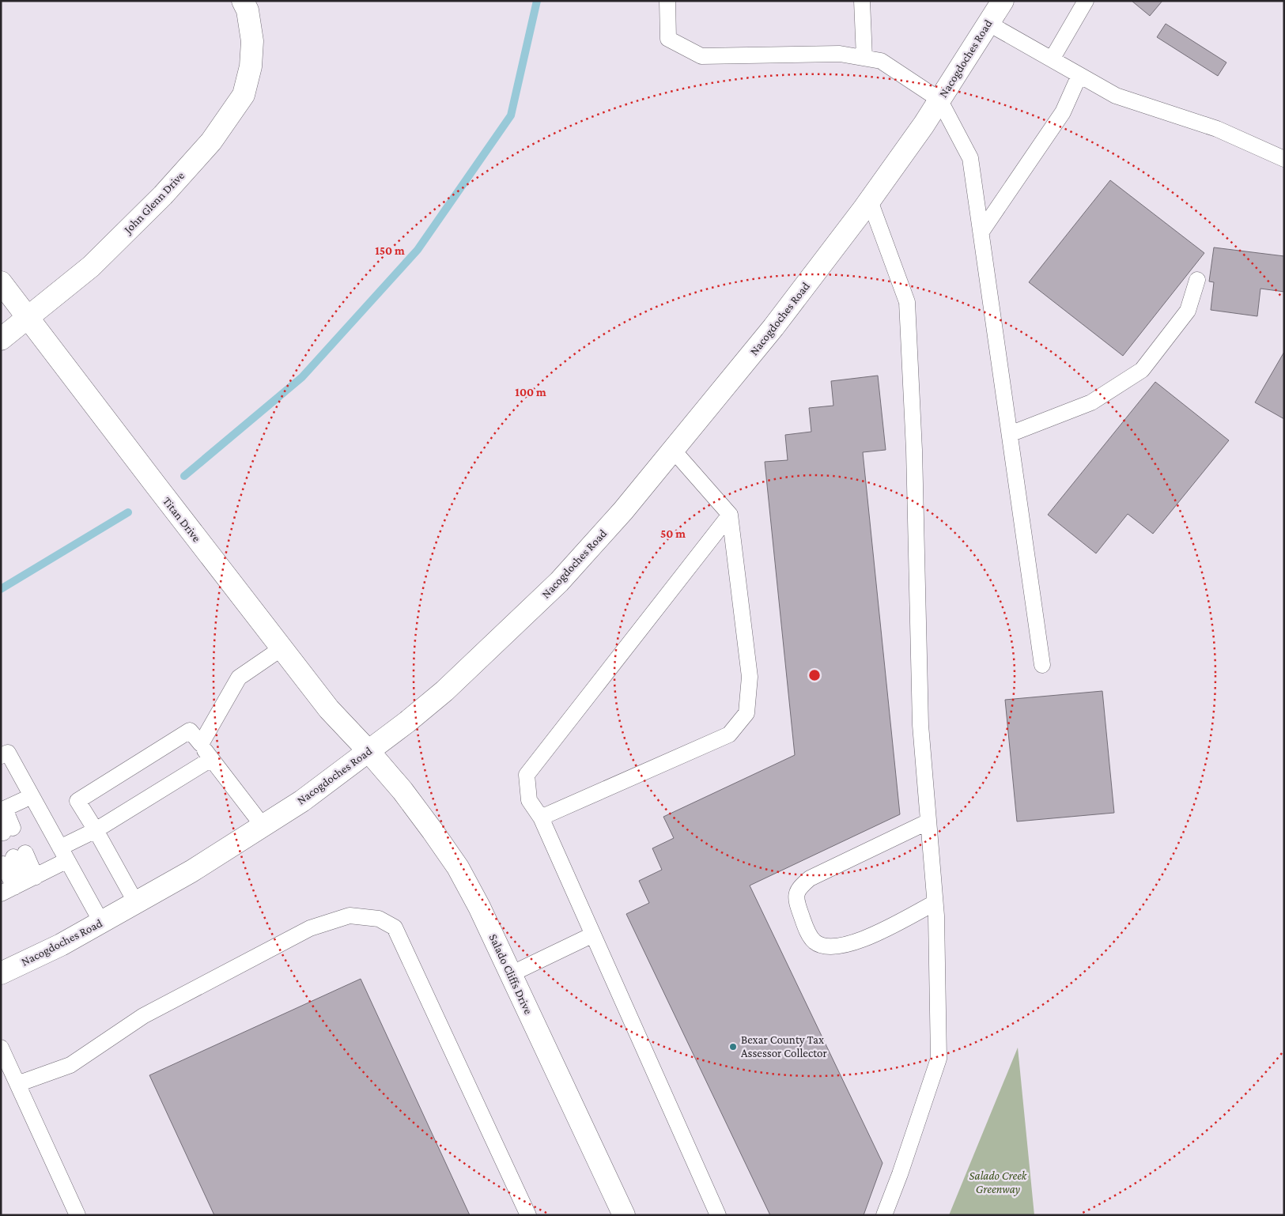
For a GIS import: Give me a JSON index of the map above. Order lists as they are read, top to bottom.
{
  "streets": {
    "street": [
      "Nacogdoches Road",
      "John Glenn Drive",
      "Titan Drive",
      "Salado Cliffs Drive"
    ]
  },
  "crossings": [
    ["Nacogdoches Road", "Titan Drive"],
    ["Nacogdoches Road", "Salado Cliffs Drive"],
    ["John Glenn Drive", "Titan Drive"],
    ["Titan Drive", "Salado Cliffs Drive"]
  ],
  "parks": ["Salado Creek Greenway"],
  "places": ["Bexar County Tax Assessor Collector"],
  "rings": ["150 m", "100 m", "50 m"]
}
